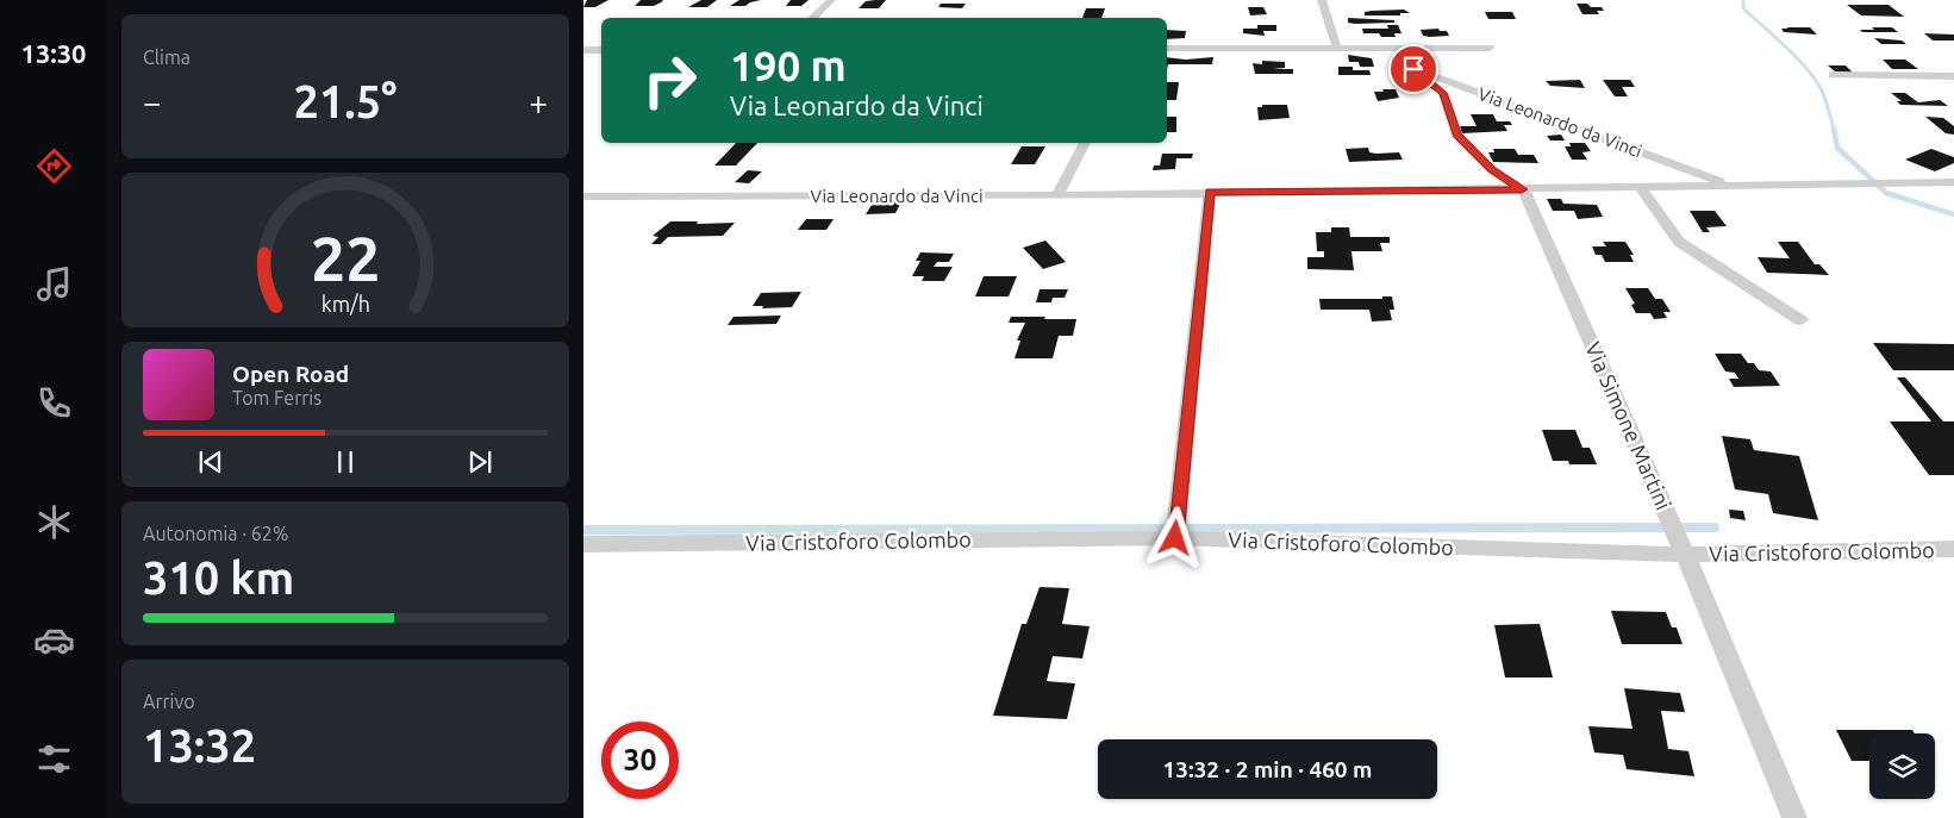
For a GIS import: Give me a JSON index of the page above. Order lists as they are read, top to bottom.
{
  "streets": {
    "street": ["Via Leonardo da Vinci", "Via Simone Martini", "Via Cristoforo Colombo"]
  },
  "crossings": [
    ["Via Leonardo da Vinci", "Via Simone Martini"],
    ["Via Simone Martini", "Via Cristoforo Colombo"]
  ],
  "page": {
    "tabs": "13:30",
    "tile": [
      "Clima",
      ["Autonomia · 62%", "310 km"],
      ["Arrivo", "13:32"]
    ],
    "turn": ["190 m", "Via Leonardo da Vinci"],
    "heat": ["−", "21.5°", "+"],
    "song": ["Open Road", "Tom Ferris"],
    "limit": "30",
    "trip": "13:32 · 2 min · 460 m",
    "gauge": ["22", "km/h"]
  }
}
